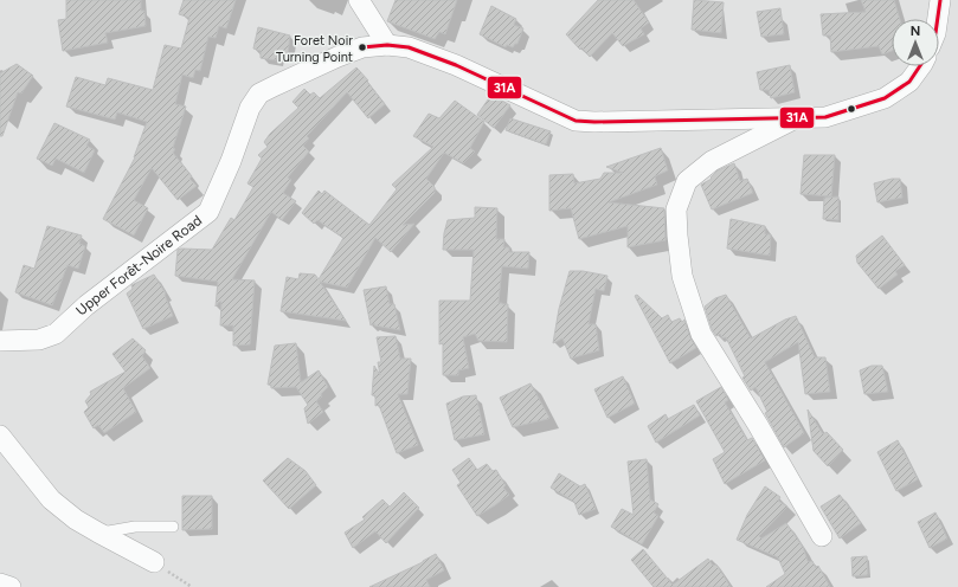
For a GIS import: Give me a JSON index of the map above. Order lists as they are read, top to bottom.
{
  "streets": {
    "street": ["Upper Forêt-Noire Road"]
  },
  "places": ["Foret Noir Turning Point"],
  "lines": ["transit line 31A"],
  "north": "top"
}
